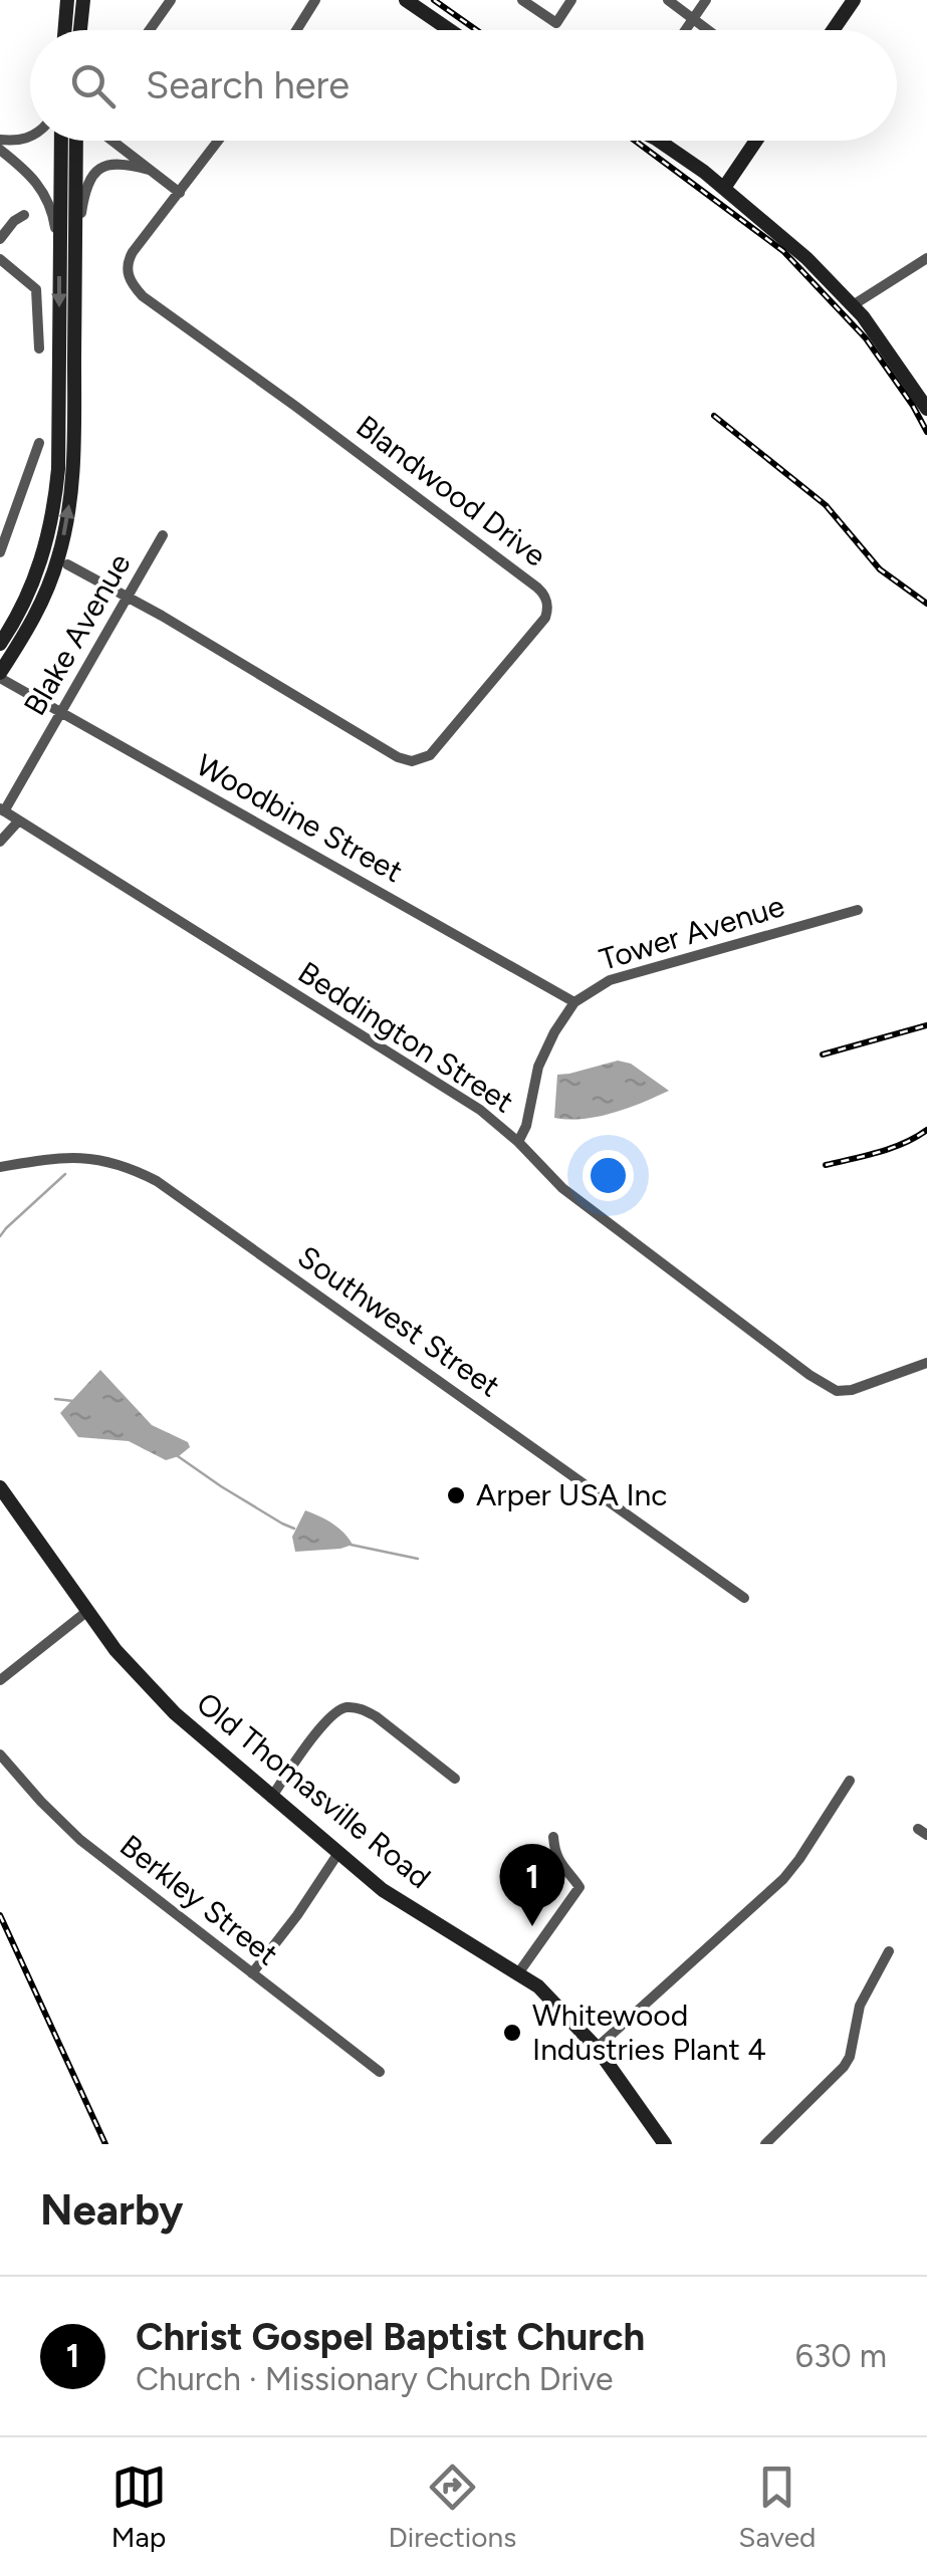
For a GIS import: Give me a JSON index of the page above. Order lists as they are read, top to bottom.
{
  "streets": {
    "street": [
      "Blandwood Drive",
      "Blake Avenue",
      "Woodbine Street",
      "Tower Avenue",
      "Beddington Street",
      "Southwest Street",
      "Old Thomasville Road",
      "Berkley Street"
    ]
  },
  "crossings": [
    ["Blandwood Drive", "Blake Avenue"],
    ["Blake Avenue", "Woodbine Street"],
    ["Blake Avenue", "Beddington Street"],
    ["Woodbine Street", "Tower Avenue"],
    ["Tower Avenue", "Beddington Street"]
  ],
  "places": ["Arper USA Inc", "Whitewood Industries Plant 4"],
  "page": {
    "search": "Search here",
    "pins": "1",
    "heading": "Nearby",
    "list": [
      {
        "mark": "1",
        "name": "Christ Gospel Baptist Church",
        "note": "Church · Missionary Church Drive",
        "value": "630 m"
      }
    ],
    "nav": ["Map", "Directions", "Saved"]
  }
}
